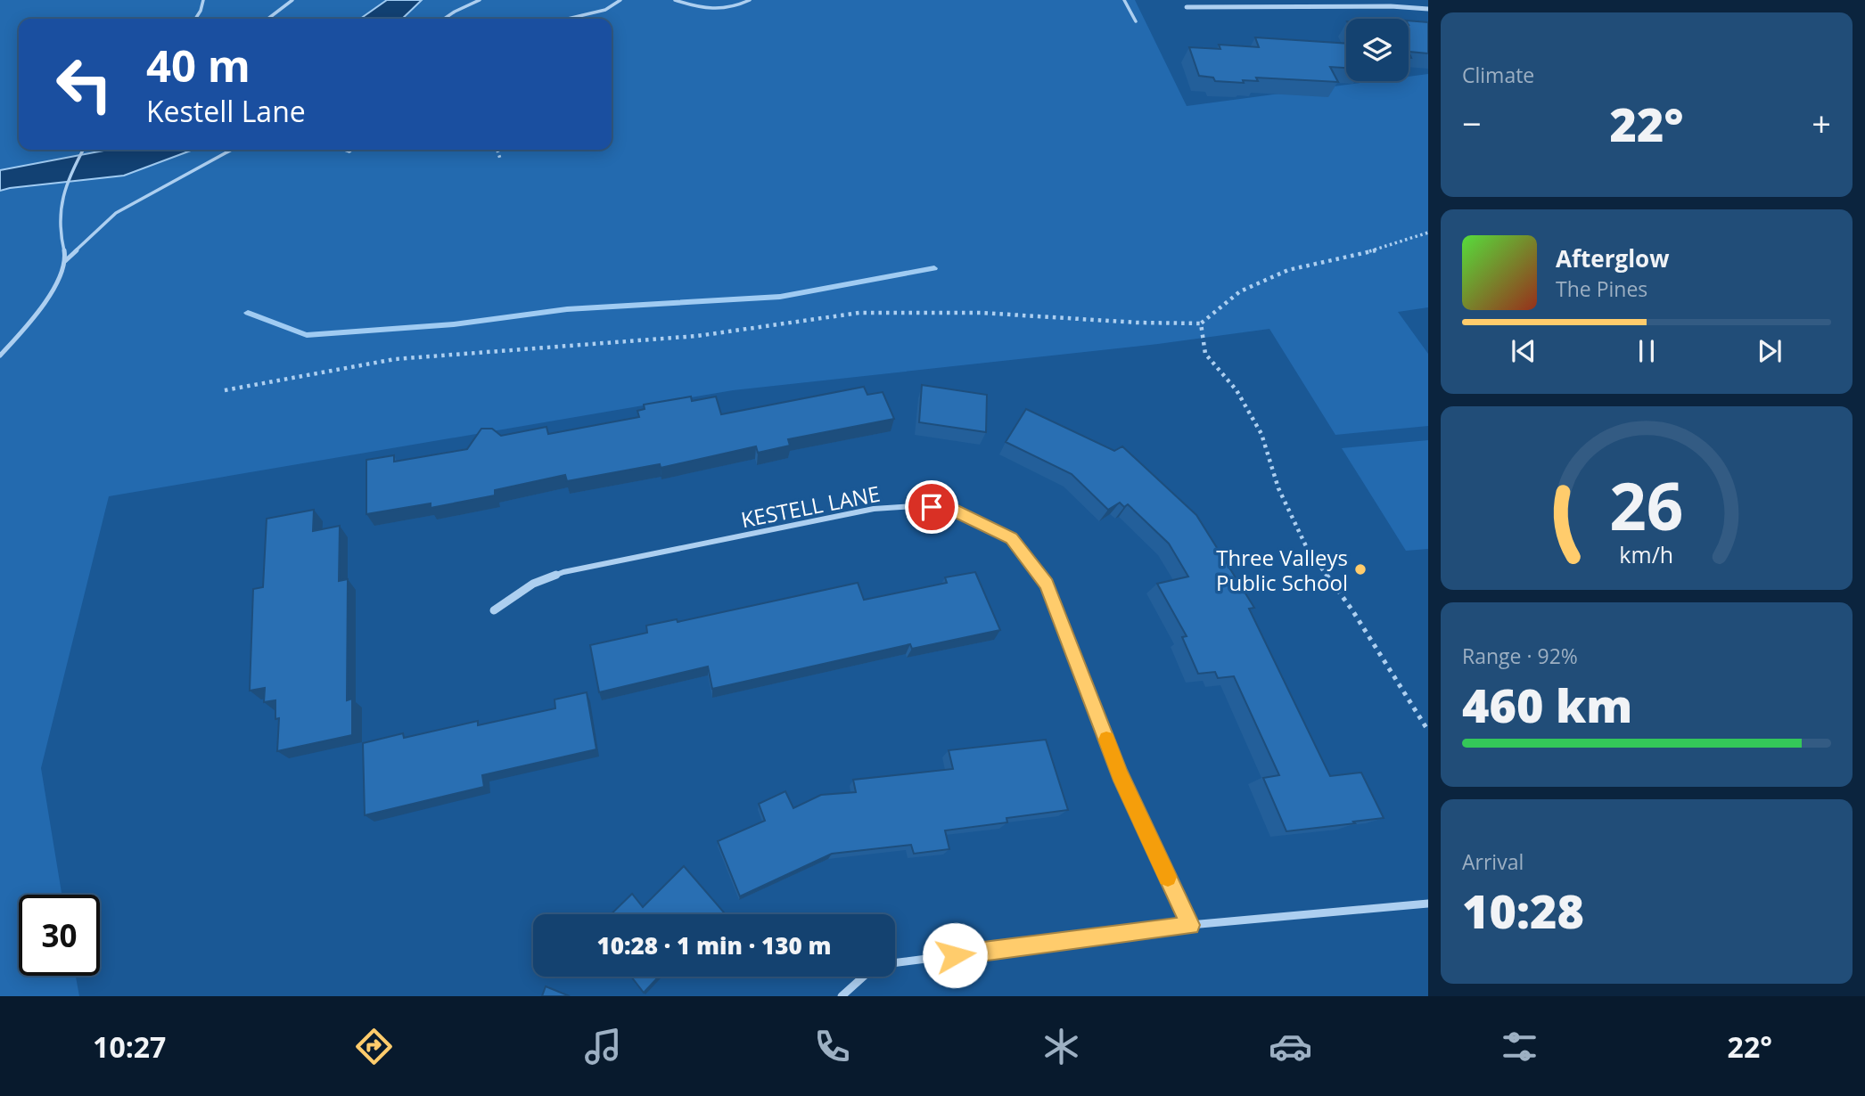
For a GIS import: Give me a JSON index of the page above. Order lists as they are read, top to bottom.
{
  "streets": {
    "street": ["KESTELL LANE"]
  },
  "places": ["Three Valleys Public School"],
  "page": {
    "tile": [
      "Climate",
      ["Range · 92%", "460 km"],
      ["Arrival", "10:28"]
    ],
    "turn": ["40 m", "Kestell Lane"],
    "heat": ["−", "22°", "+"],
    "song": ["Afterglow", "The Pines"],
    "limit": "30",
    "trip": "10:28 · 1 min · 130 m",
    "tabs": ["10:27", "22°"],
    "gauge": ["26", "km/h"]
  }
}
